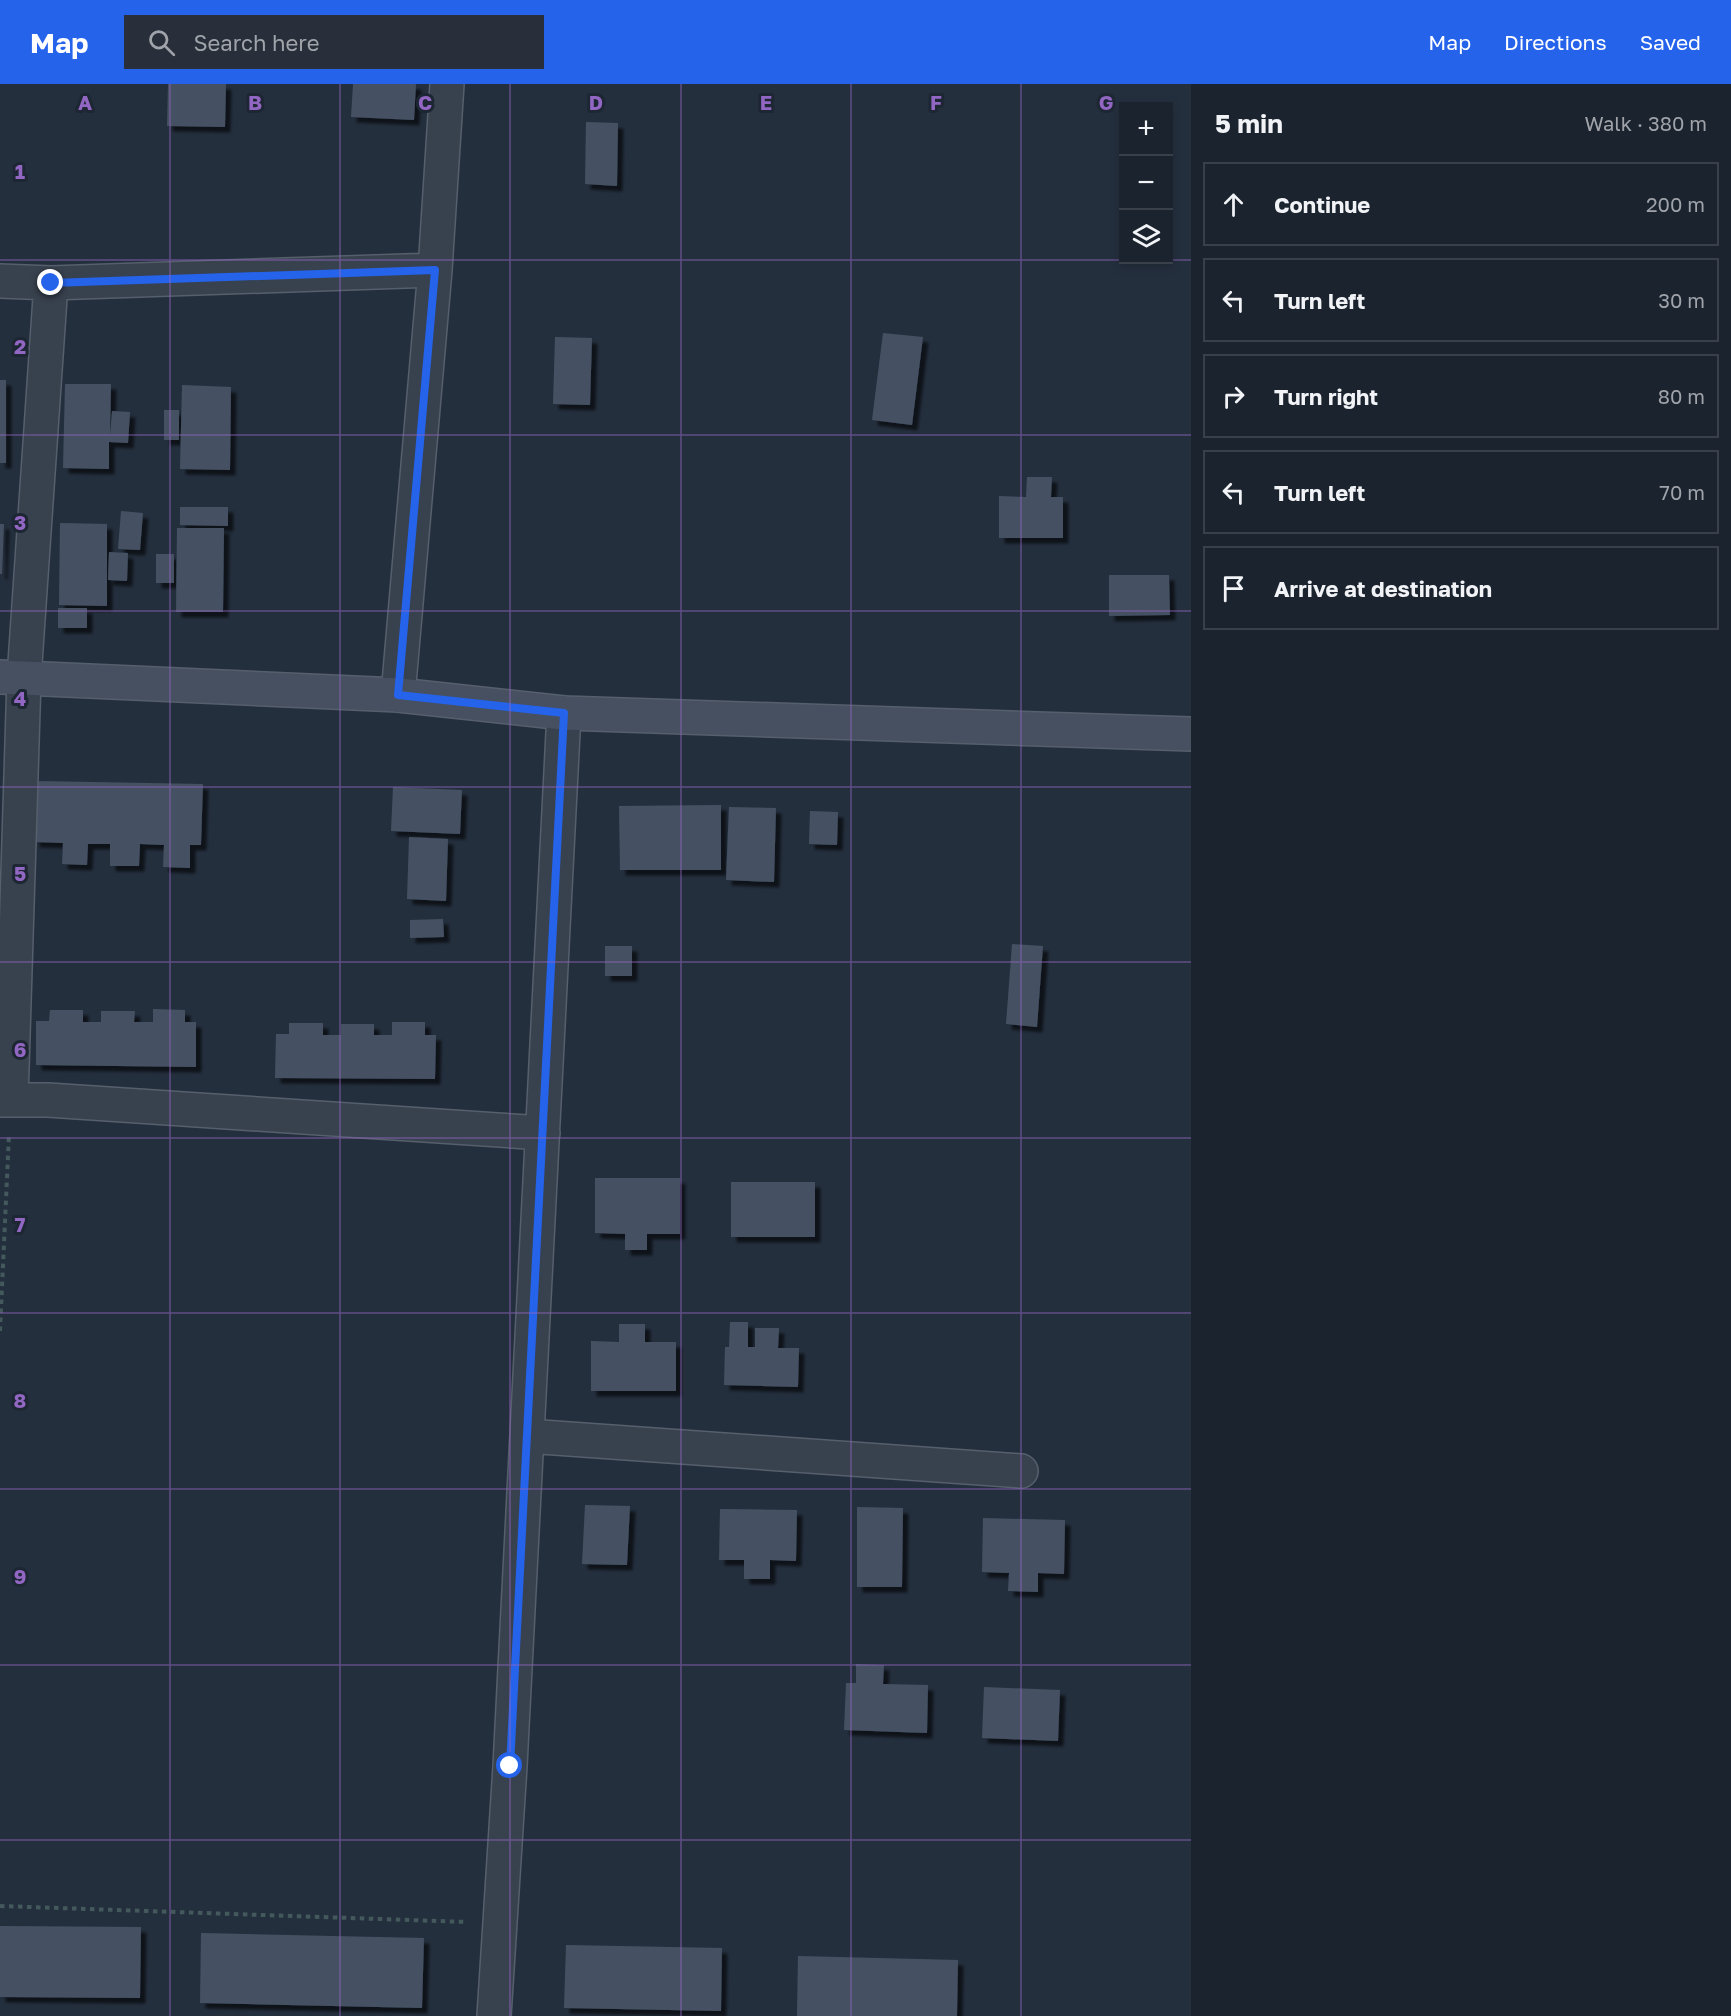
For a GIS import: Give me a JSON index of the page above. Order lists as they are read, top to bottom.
{
  "page": {
    "header": "Map",
    "search": "Search here",
    "nav": ["Map", "Directions", "Saved"],
    "heading": ["5 min", "Walk · 380 m"],
    "map_buttons": ["+", "−"],
    "list": [
      ["Continue", "200 m"],
      ["Turn left", "30 m"],
      ["Turn right", "80 m"],
      ["Turn left", "70 m"],
      "Arrive at destination"
    ]
  },
  "grid": {
    "columns": [
      "A",
      "B",
      "C",
      "D",
      "E",
      "F",
      "G"
    ],
    "rows": [
      "1",
      "2",
      "3",
      "4",
      "5",
      "6",
      "7",
      "8",
      "9"
    ]
  }
}
